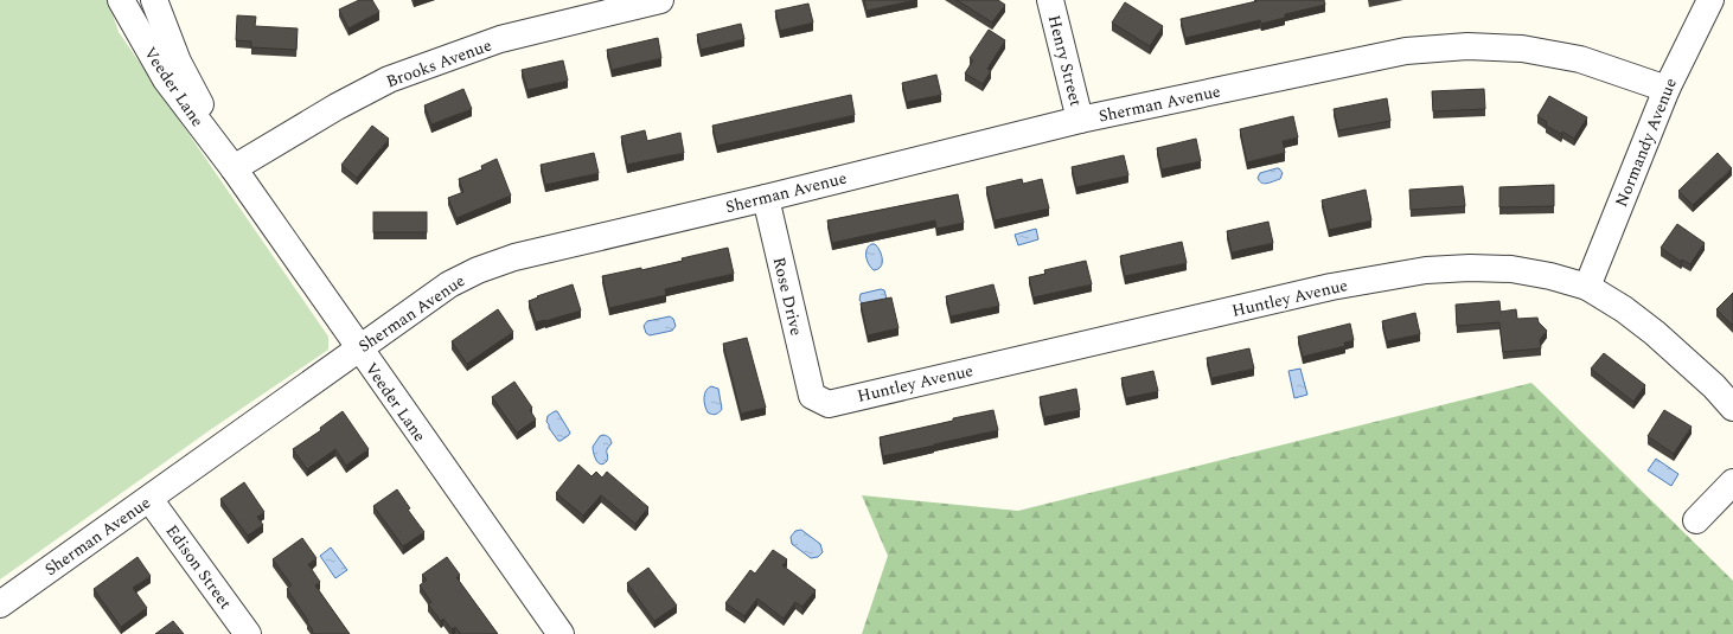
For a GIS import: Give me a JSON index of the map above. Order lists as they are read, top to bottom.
{
  "streets": {
    "street": [
      "Henry Street",
      "Brooks Avenue",
      "Veeder Lane",
      "Sherman Avenue",
      "Normandy Avenue",
      "Rose Drive",
      "Huntley Avenue",
      "Edison Street"
    ]
  },
  "crossings": [
    ["Henry Street", "Sherman Avenue"],
    ["Brooks Avenue", "Veeder Lane"],
    ["Veeder Lane", "Sherman Avenue"],
    ["Sherman Avenue", "Normandy Avenue"],
    ["Sherman Avenue", "Rose Drive"],
    ["Sherman Avenue", "Edison Street"],
    ["Normandy Avenue", "Huntley Avenue"],
    ["Rose Drive", "Huntley Avenue"]
  ]
}
